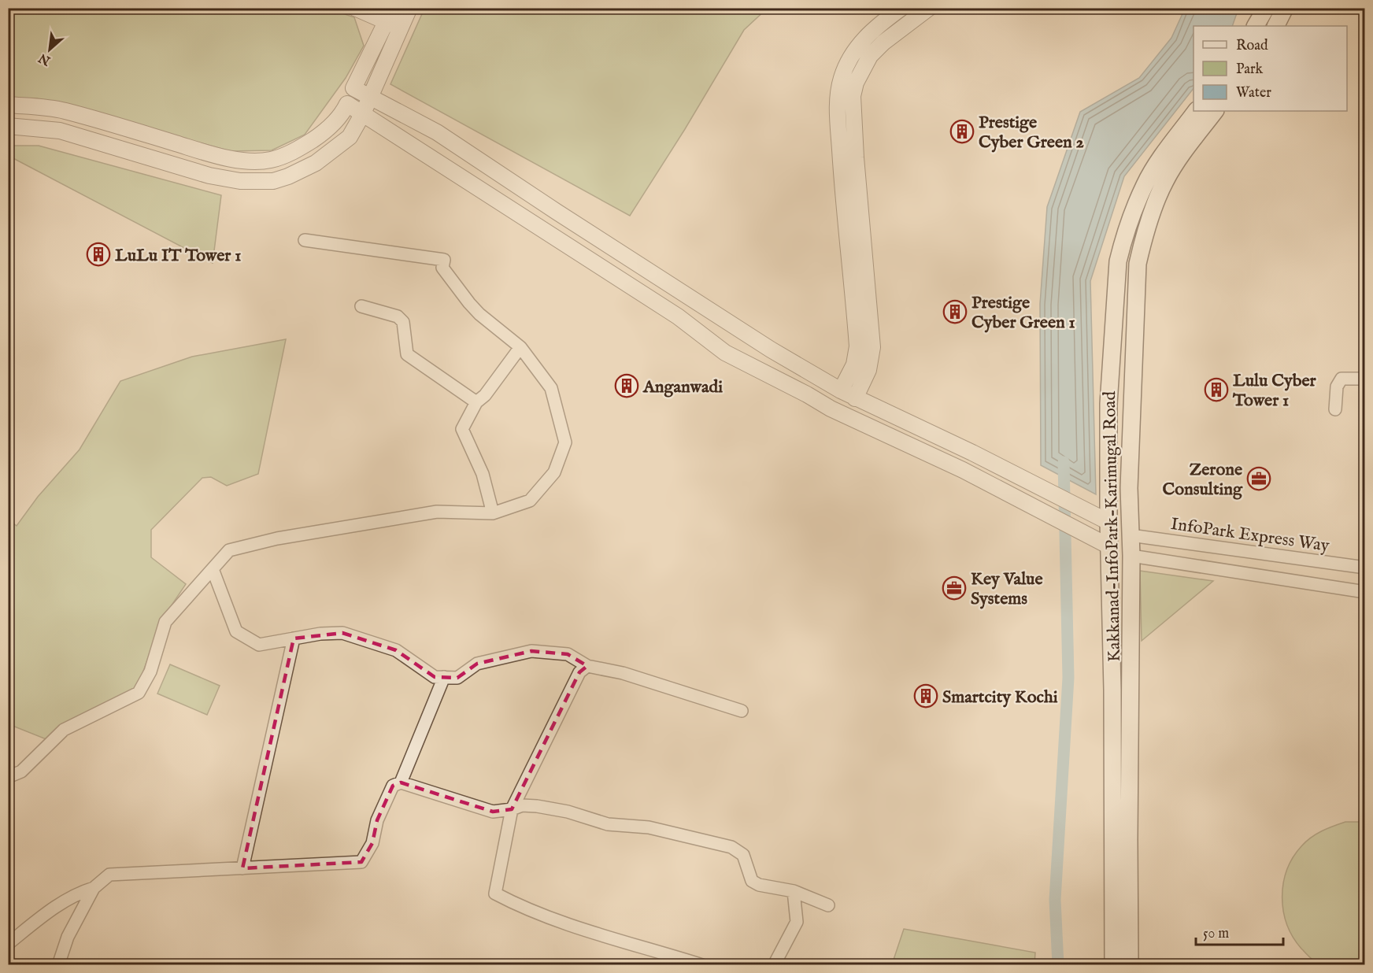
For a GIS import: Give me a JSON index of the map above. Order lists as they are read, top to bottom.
{
  "streets": {
    "main road": ["Kakkanad-InfoPark-Karimugal Road"],
    "street": ["InfoPark Express Way"]
  },
  "crossings": [
    ["Kakkanad-InfoPark-Karimugal Road", "InfoPark Express Way"]
  ],
  "places": {
    "building": [
      "Prestige Cyber Green 2",
      "LuLu IT Tower 1",
      "Prestige Cyber Green 1",
      "Anganwadi",
      "Lulu Cyber Tower 1",
      "Smartcity Kochi"
    ],
    "office": ["Zerone Consulting", "Key Value Systems"]
  },
  "legend": ["Road", "Park", "Water"],
  "scale_bar": "50 m",
  "north": "bottom left"
}
